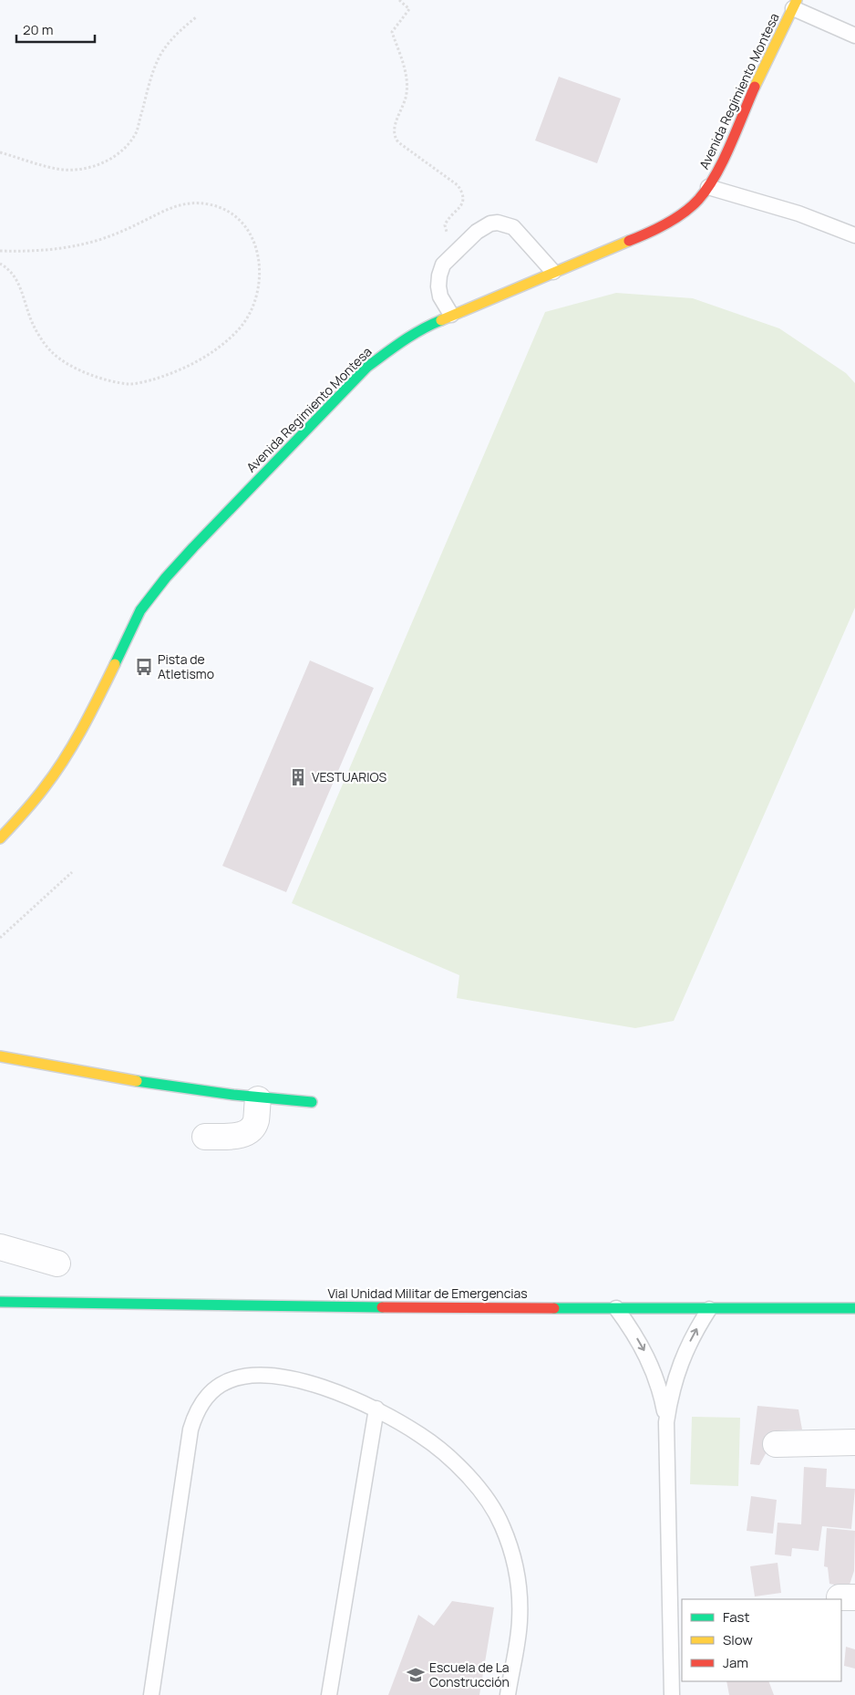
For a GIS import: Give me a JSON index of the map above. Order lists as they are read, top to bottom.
{
  "streets": {
    "street": ["Avenida Regimiento Montesa", "Vial Unidad Militar de Emergencias"]
  },
  "places": {
    "bus stop": ["Pista de Atletismo"],
    "building": ["VESTUARIOS"],
    "school or university": ["Escuela de La Construcción"]
  },
  "legend": ["Fast", "Slow", "Jam"],
  "scale_bar": "20 m"
}
